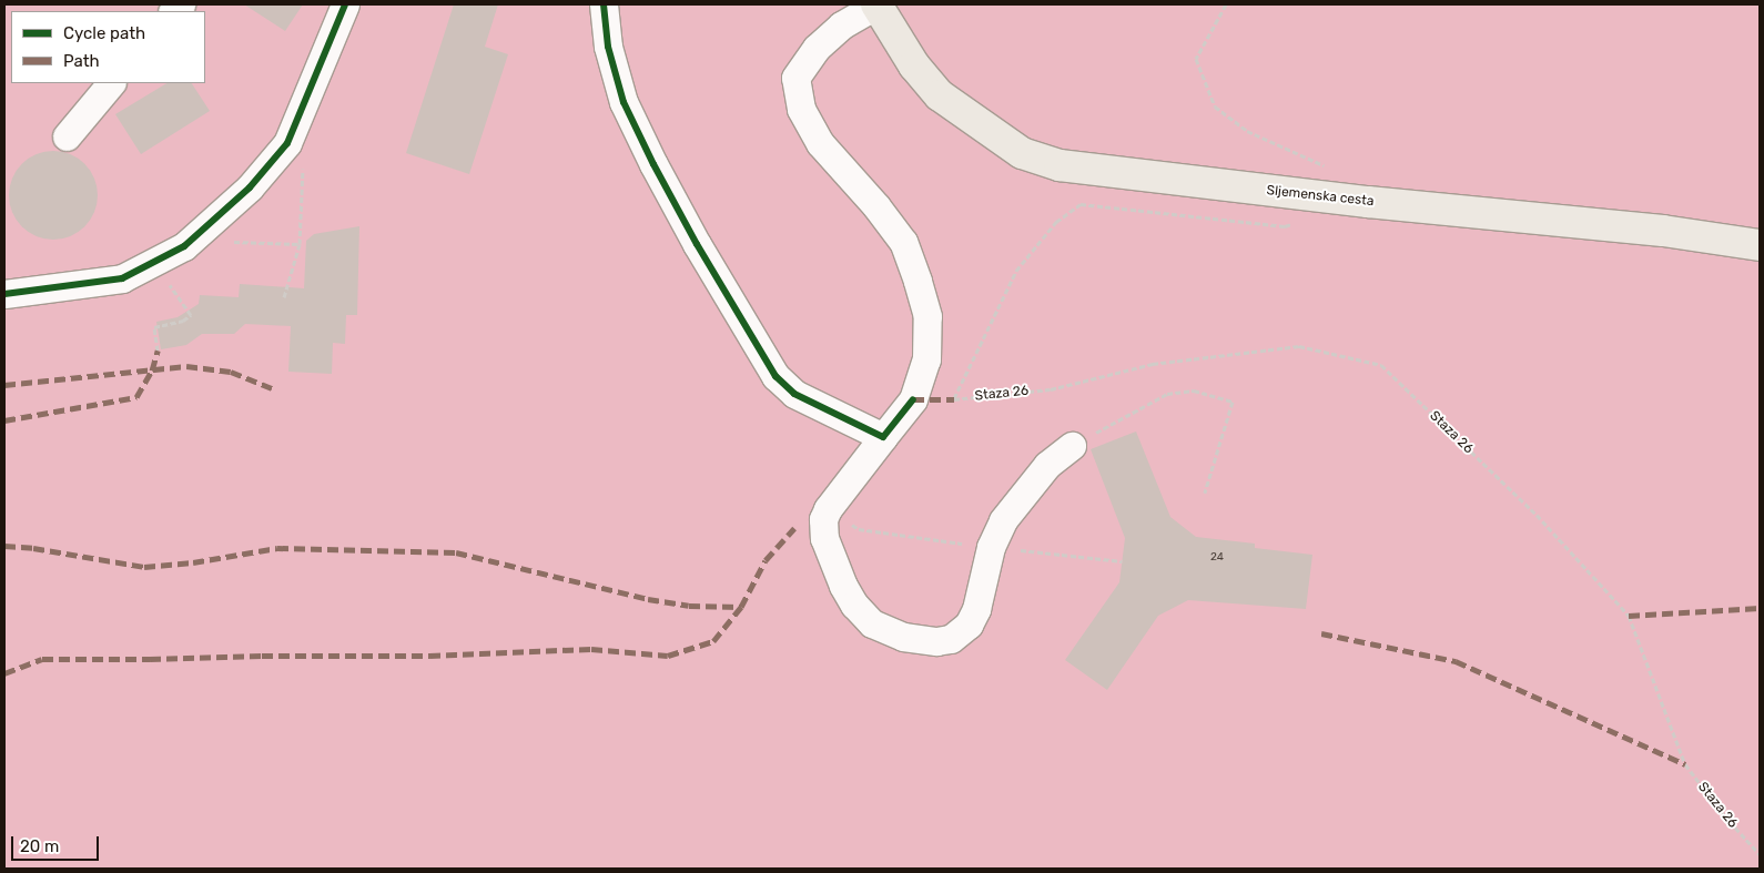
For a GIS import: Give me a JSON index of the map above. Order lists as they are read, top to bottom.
{
  "streets": {
    "main road": ["Sljemenska cesta"],
    "path": ["Staza 26"]
  },
  "house_numbers": ["24"],
  "legend": ["Cycle path", "Path"],
  "scale_bar": "20 m"
}
